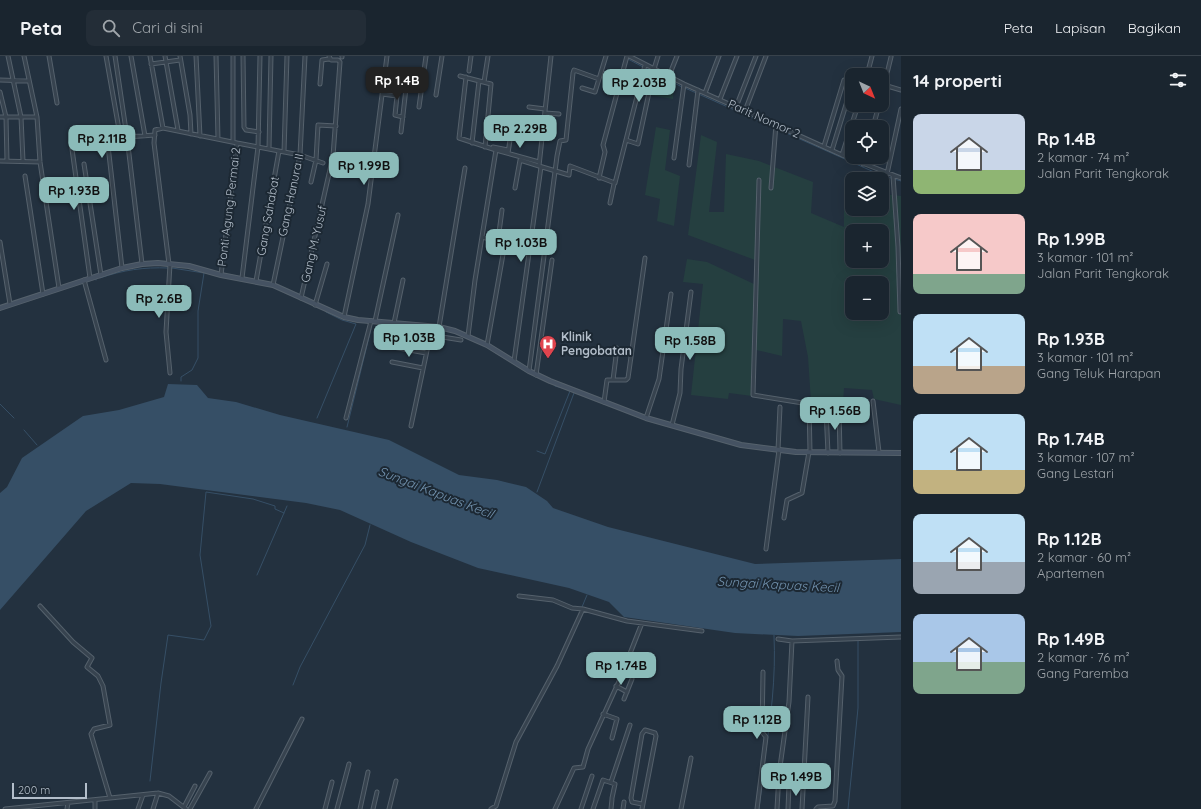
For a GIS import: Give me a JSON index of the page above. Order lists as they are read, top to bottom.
{
  "streets": {
    "street": [
      "Parit Nomor 2",
      "Gang Hanura II",
      "Ponti Agung Permai 2",
      "Gang Sahabat",
      "Gang M. Yusuf"
    ]
  },
  "water": ["Sungai Kapuas Kecil"],
  "places": {
    "hospital": ["Klinik Pengobatan"]
  },
  "scale_bar": "200 m",
  "north": "bottom right",
  "page": {
    "header": "Peta",
    "search": "Cari di sini",
    "nav": ["Peta", "Lapisan", "Bagikan"],
    "heading": "14 properti",
    "price": [
      "Rp 1.4B",
      "Rp 2.03B",
      "Rp 2.29B",
      "Rp 2.11B",
      "Rp 1.99B",
      "Rp 1.93B",
      "Rp 1.03B",
      "Rp 2.6B",
      "Rp 1.03B",
      "Rp 1.58B",
      "Rp 1.56B",
      "Rp 1.74B",
      "Rp 1.12B",
      "Rp 1.49B"
    ],
    "map_buttons": ["+", "−"],
    "list": [
      {
        "name": "Rp 1.4B",
        "note": "2 kamar · 74 m² · Jalan Parit Tengkorak"
      },
      {
        "name": "Rp 1.99B",
        "note": "3 kamar · 101 m² · Jalan Parit Tengkorak"
      },
      {
        "name": "Rp 1.93B",
        "note": "3 kamar · 101 m² · Gang Teluk Harapan"
      },
      {
        "name": "Rp 1.74B",
        "note": "3 kamar · 107 m² · Gang Lestari"
      },
      {
        "name": "Rp 1.12B",
        "note": "2 kamar · 60 m² · Apartemen"
      },
      {
        "name": "Rp 1.49B",
        "note": "2 kamar · 76 m² · Gang Paremba"
      }
    ],
    "scale": "200 m"
  }
}
